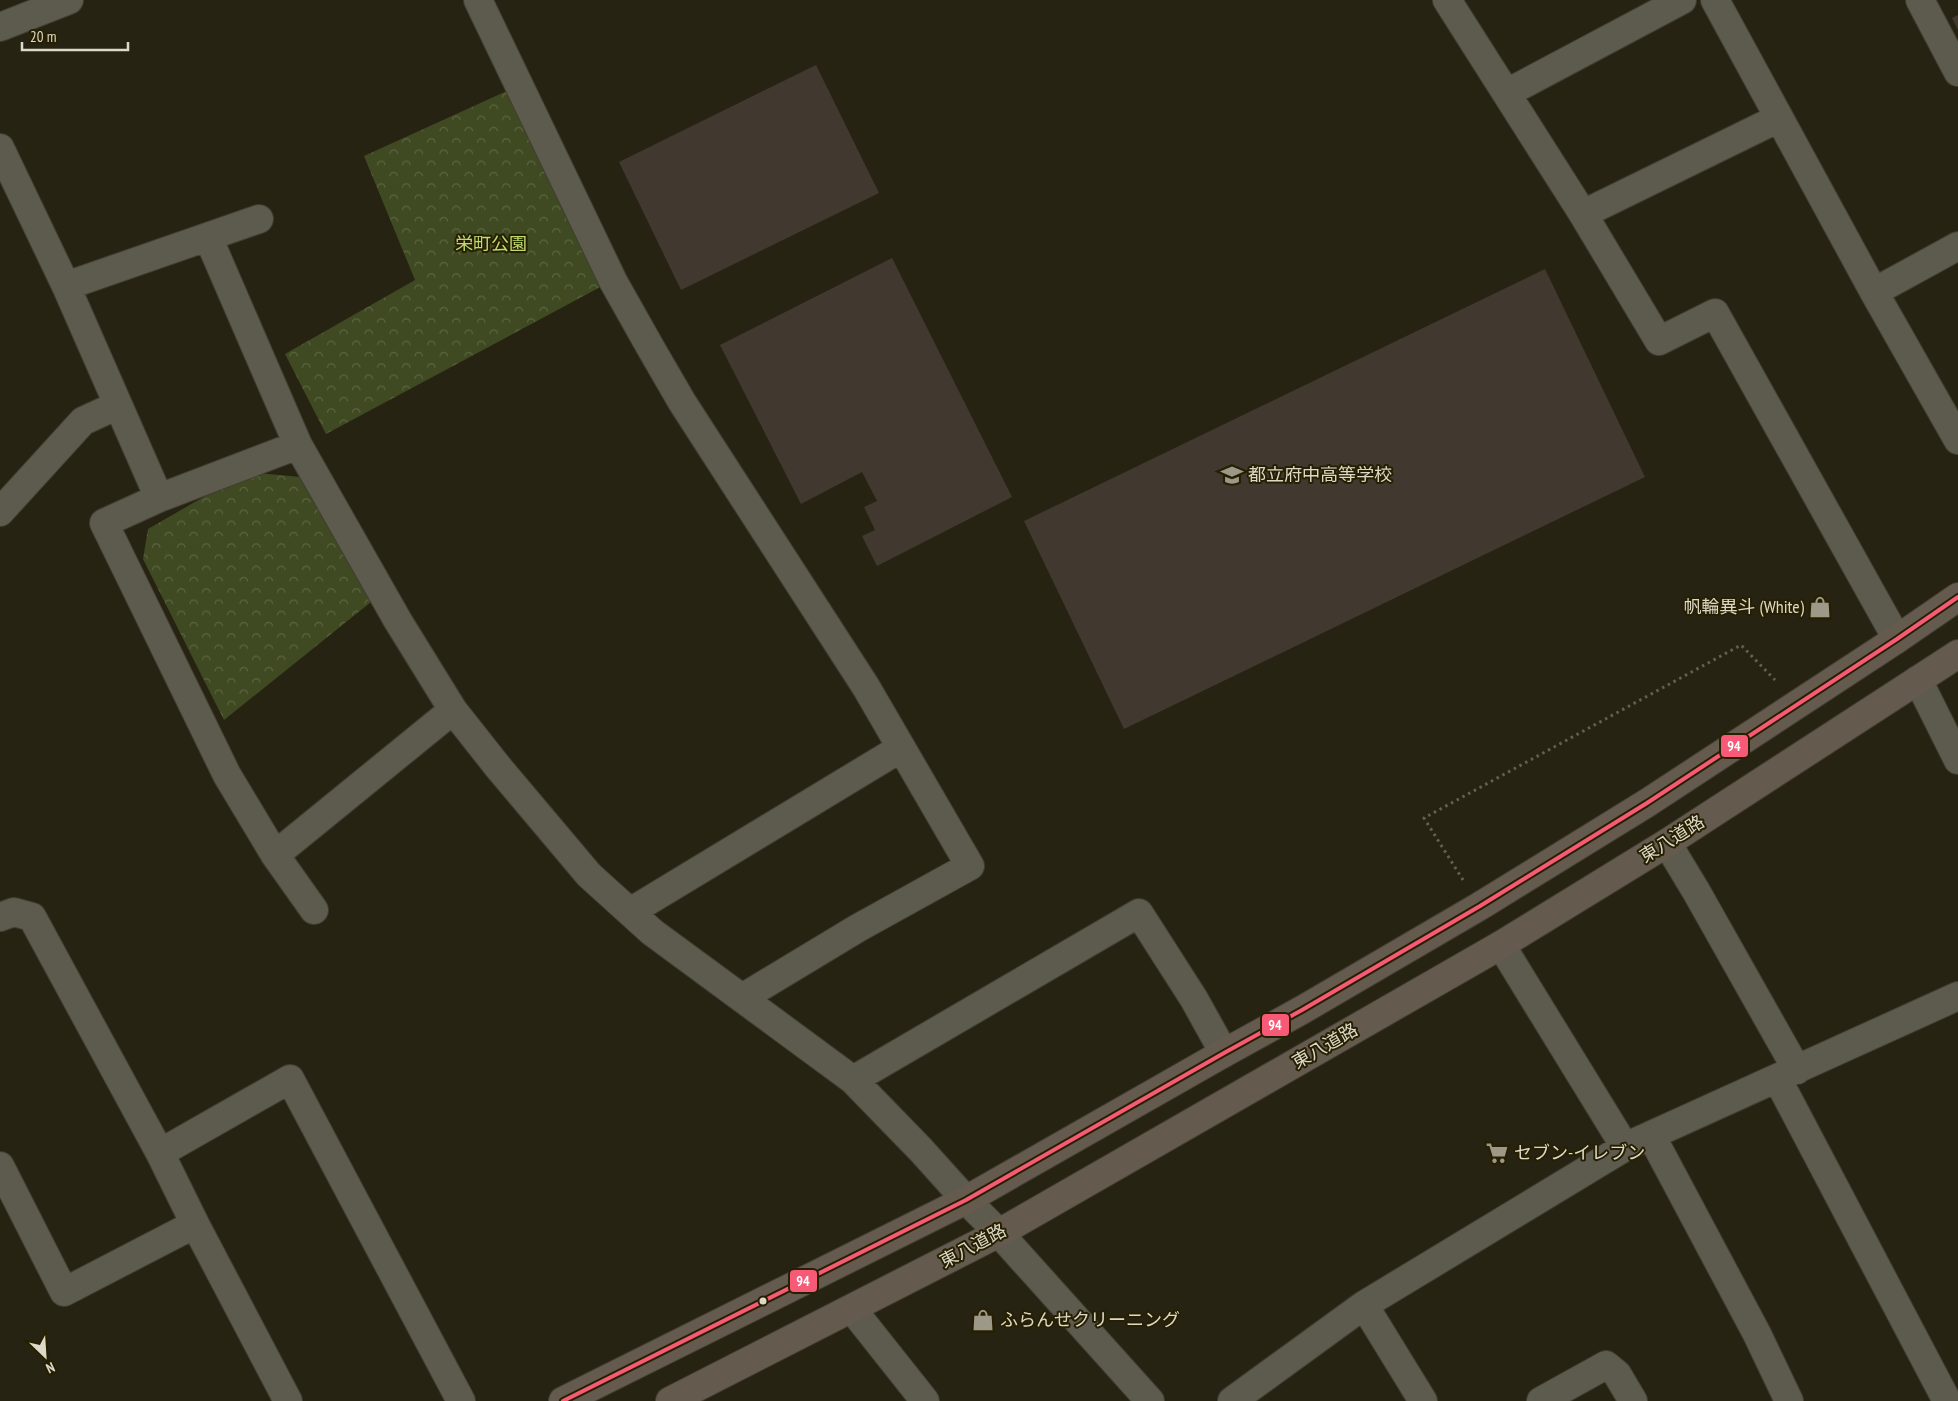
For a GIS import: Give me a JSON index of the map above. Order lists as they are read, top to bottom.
{
  "streets": {
    "main road": ["東八道路"]
  },
  "parks": ["栄町公園"],
  "places": {
    "school or university": ["都立府中高等学校"],
    "shop": ["帆輪異斗 (White)", "ふらんせクリーニング"],
    "supermarket": ["セブン-イレブン"]
  },
  "lines": ["transit line 94"],
  "scale_bar": "20 m",
  "north": "bottom right"
}
